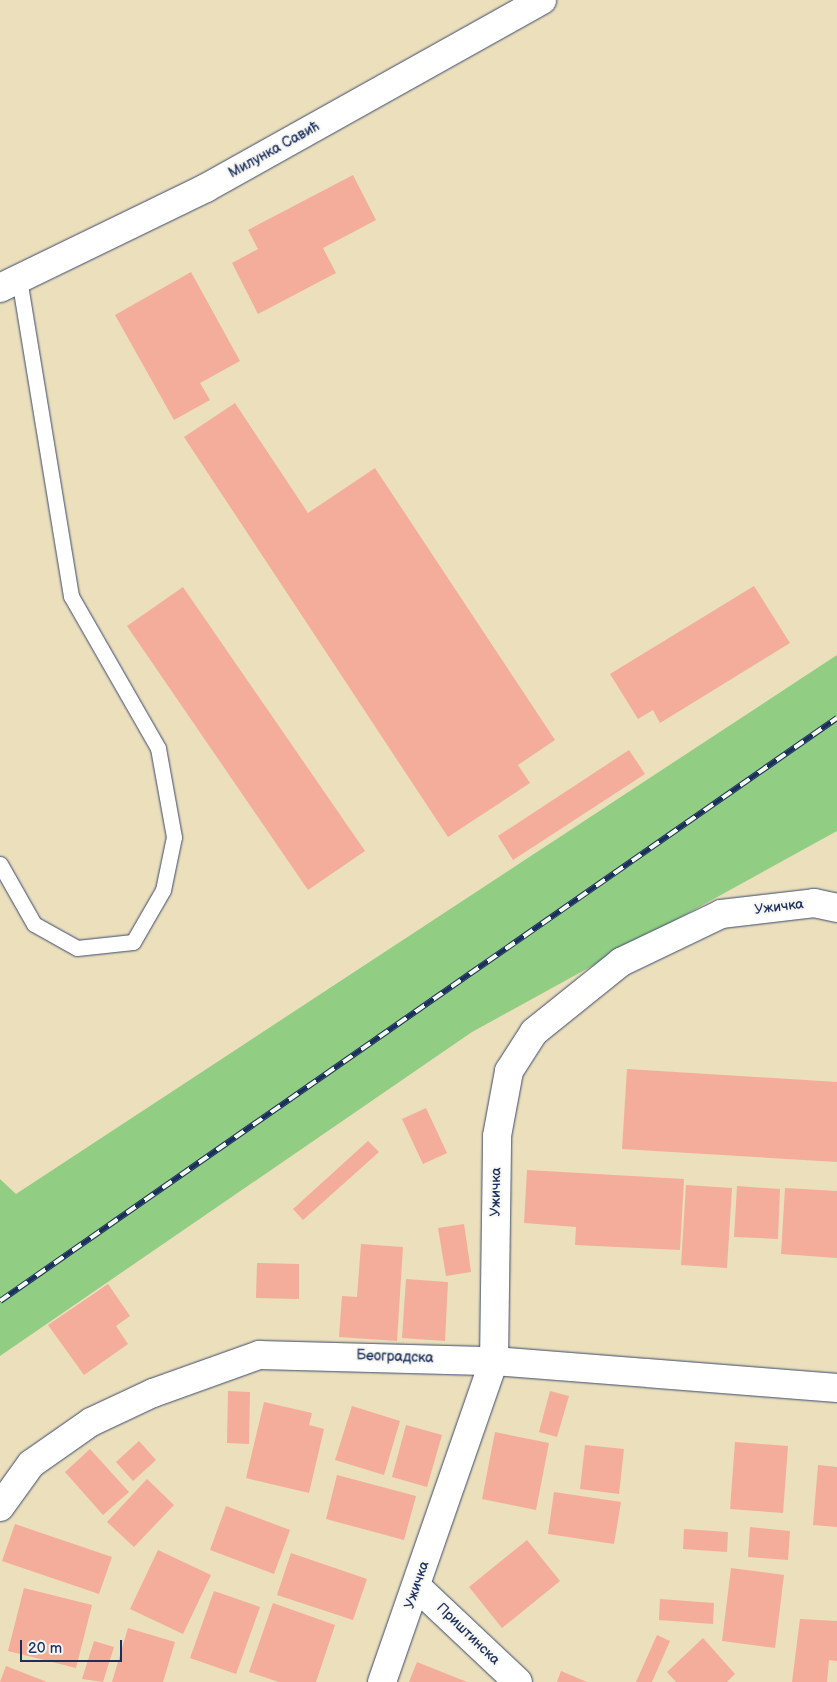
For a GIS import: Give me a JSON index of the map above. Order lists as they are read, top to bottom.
{
  "streets": {
    "street": [
      "Милунка Савић",
      "Ужичка",
      "Београдска",
      "Приштинска"
    ]
  },
  "crossings": [
    ["Ужичка", "Београдска"],
    ["Ужичка", "Приштинска"]
  ],
  "scale_bar": "20 m"
}
